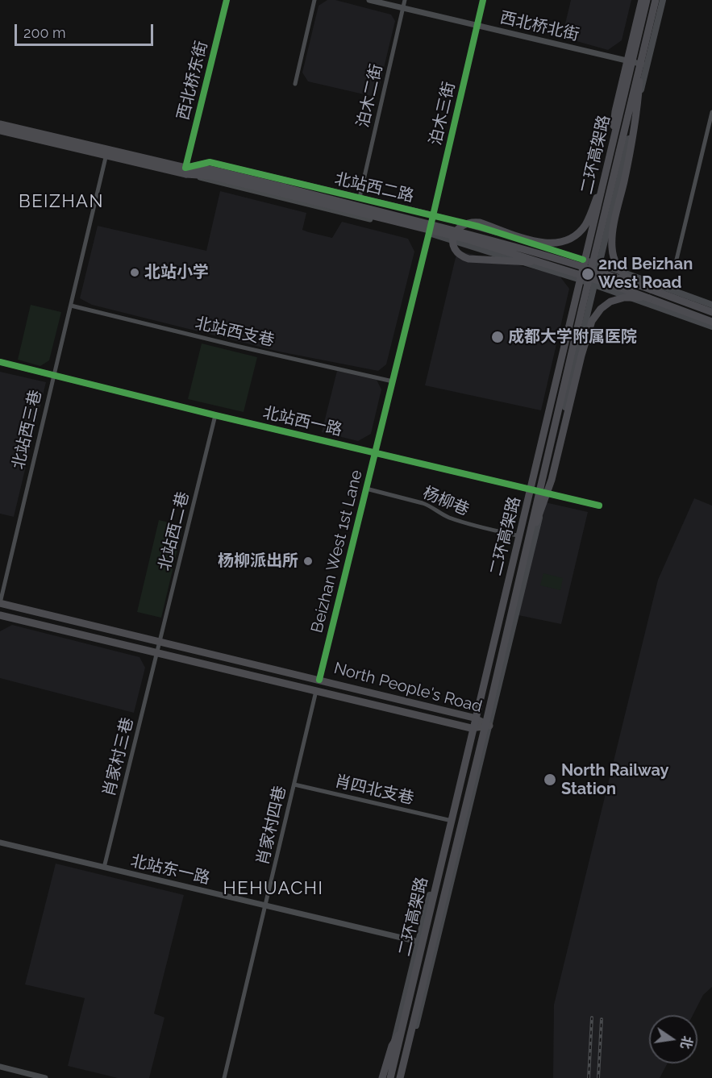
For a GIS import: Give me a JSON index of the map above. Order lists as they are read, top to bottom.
{
  "streets": {
    "highway": ["二环高架路"],
    "main road": ["北站西二路", "North People's Road"],
    "street": [
      "西北桥北街",
      "西北桥东街",
      "泊木二街",
      "泊木三街",
      "北站西支巷",
      "北站西一路",
      "北站西三巷",
      "杨柳巷",
      "北站西二巷",
      "Beizhan West 1st Lane",
      "肖家村三巷",
      "肖四北支巷",
      "肖家村四巷",
      "北站东一路"
    ]
  },
  "crossings": [
    ["西北桥北街", "泊木二街"],
    ["西北桥北街", "泊木三街"],
    ["西北桥东街", "北站西二路"],
    ["泊木二街", "北站西二路"],
    ["泊木三街", "北站西二路"],
    ["泊木三街", "Beizhan West 1st Lane"],
    ["北站西二路", "北站西三巷"],
    ["北站西二路", "Beizhan West 1st Lane"],
    ["北站西支巷", "北站西三巷"],
    ["北站西支巷", "Beizhan West 1st Lane"],
    ["北站西一路", "北站西三巷"],
    ["北站西一路", "北站西二巷"],
    ["北站西一路", "Beizhan West 1st Lane"],
    ["北站西三巷", "North People's Road"],
    ["杨柳巷", "Beizhan West 1st Lane"],
    ["北站西二巷", "North People's Road"],
    ["北站西二巷", "肖家村三巷"],
    ["Beizhan West 1st Lane", "North People's Road"],
    ["North People's Road", "肖家村三巷"],
    ["North People's Road", "肖家村四巷"],
    ["肖家村三巷", "北站东一路"],
    ["肖四北支巷", "肖家村四巷"],
    ["肖家村四巷", "北站东一路"]
  ],
  "districts": ["BEIZHAN", "HEHUACHI"],
  "places": [
    "北站小学",
    "2nd Beizhan West Road",
    "成都大学附属医院",
    "杨柳派出所",
    "North Railway Station"
  ],
  "scale_bar": "200 m",
  "north": "right"
}
